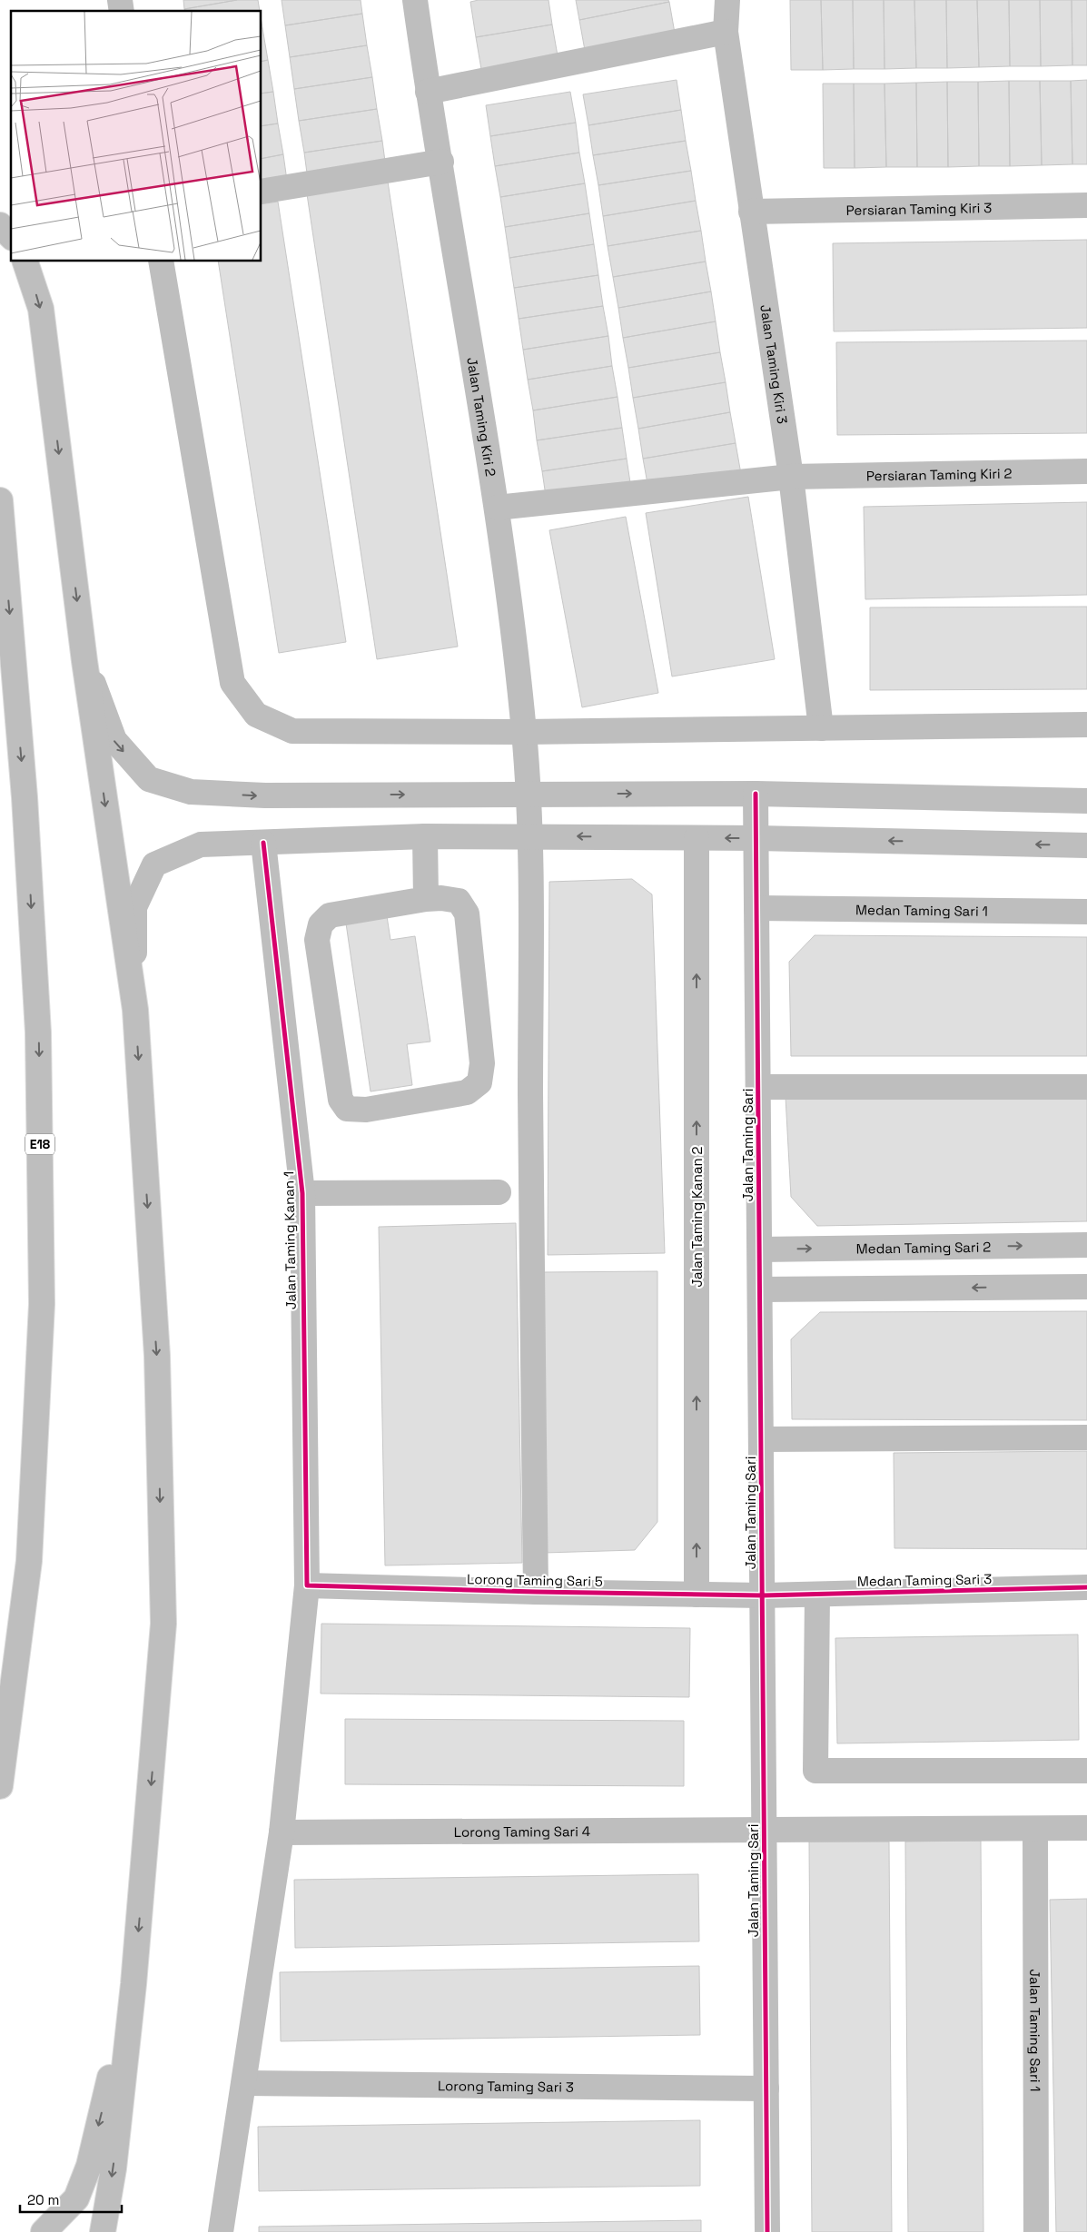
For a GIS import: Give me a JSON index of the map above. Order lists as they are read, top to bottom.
{
  "streets": {
    "main road": [
      "Persiaran Taming Kiri 3",
      "Jalan Taming Kiri 3",
      "Jalan Taming Kiri 2",
      "Persiaran Taming Kiri 2",
      "Medan Taming Sari 1",
      "E18",
      "Jalan Taming Sari",
      "Jalan Taming Kanan 2",
      "Jalan Taming Kanan 1",
      "Medan Taming Sari 2",
      "Lorong Taming Sari 5",
      "Medan Taming Sari 3",
      "Lorong Taming Sari 4",
      "Jalan Taming Sari 1",
      "Lorong Taming Sari 3"
    ]
  },
  "crossings": [
    ["Persiaran Taming Kiri 3", "Jalan Taming Kiri 3"],
    ["Jalan Taming Kiri 3", "Persiaran Taming Kiri 2"],
    ["Jalan Taming Kiri 2", "Persiaran Taming Kiri 2"],
    ["Jalan Taming Kiri 2", "Lorong Taming Sari 5"],
    ["Medan Taming Sari 1", "Jalan Taming Sari"],
    ["Jalan Taming Sari", "Medan Taming Sari 2"],
    ["Jalan Taming Sari", "Lorong Taming Sari 5"],
    ["Jalan Taming Sari", "Medan Taming Sari 3"],
    ["Jalan Taming Sari", "Lorong Taming Sari 4"],
    ["Jalan Taming Sari", "Lorong Taming Sari 3"],
    ["Jalan Taming Kanan 2", "Lorong Taming Sari 5"],
    ["Jalan Taming Kanan 1", "Lorong Taming Sari 5"],
    ["Jalan Taming Kanan 1", "Lorong Taming Sari 4"],
    ["Jalan Taming Kanan 1", "Lorong Taming Sari 3"],
    ["Lorong Taming Sari 5", "Medan Taming Sari 3"],
    ["Lorong Taming Sari 4", "Jalan Taming Sari 1"]
  ],
  "one_way": ["Jalan Taming Kanan 2"],
  "scale_bar": "20 m"
}
